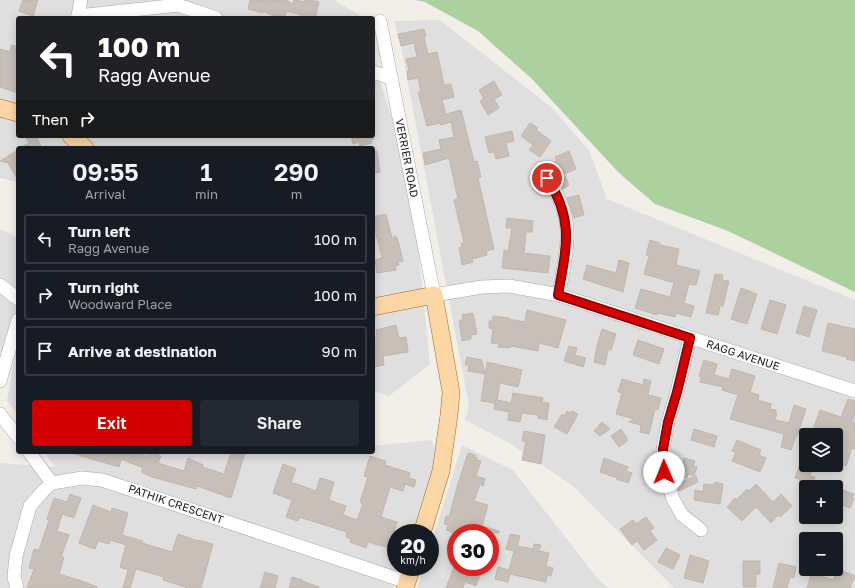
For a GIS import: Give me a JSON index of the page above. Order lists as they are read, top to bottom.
{
  "streets": {
    "main road": ["RAGG AVENUE"],
    "street": ["VERRIER ROAD", "PATHIK CRESCENT"]
  },
  "crossings": [
    ["VERRIER ROAD", "RAGG AVENUE"]
  ],
  "page": {
    "turn": ["100 m", "Ragg Avenue"],
    "then": "Then",
    "eta": [
      "09:55",
      "Arrival",
      "1",
      "min",
      "290",
      "m"
    ],
    "list": [
      {
        "name": "Turn left",
        "note": "Ragg Avenue",
        "value": "100 m"
      },
      {
        "name": "Turn right",
        "note": "Woodward Place",
        "value": "100 m"
      },
      {
        "name": "Arrive at destination",
        "value": "90 m"
      }
    ],
    "buttons": ["Exit", "Share"],
    "map_buttons": ["+", "−"],
    "speed": "20 km/h",
    "limit": "30"
  }
}
